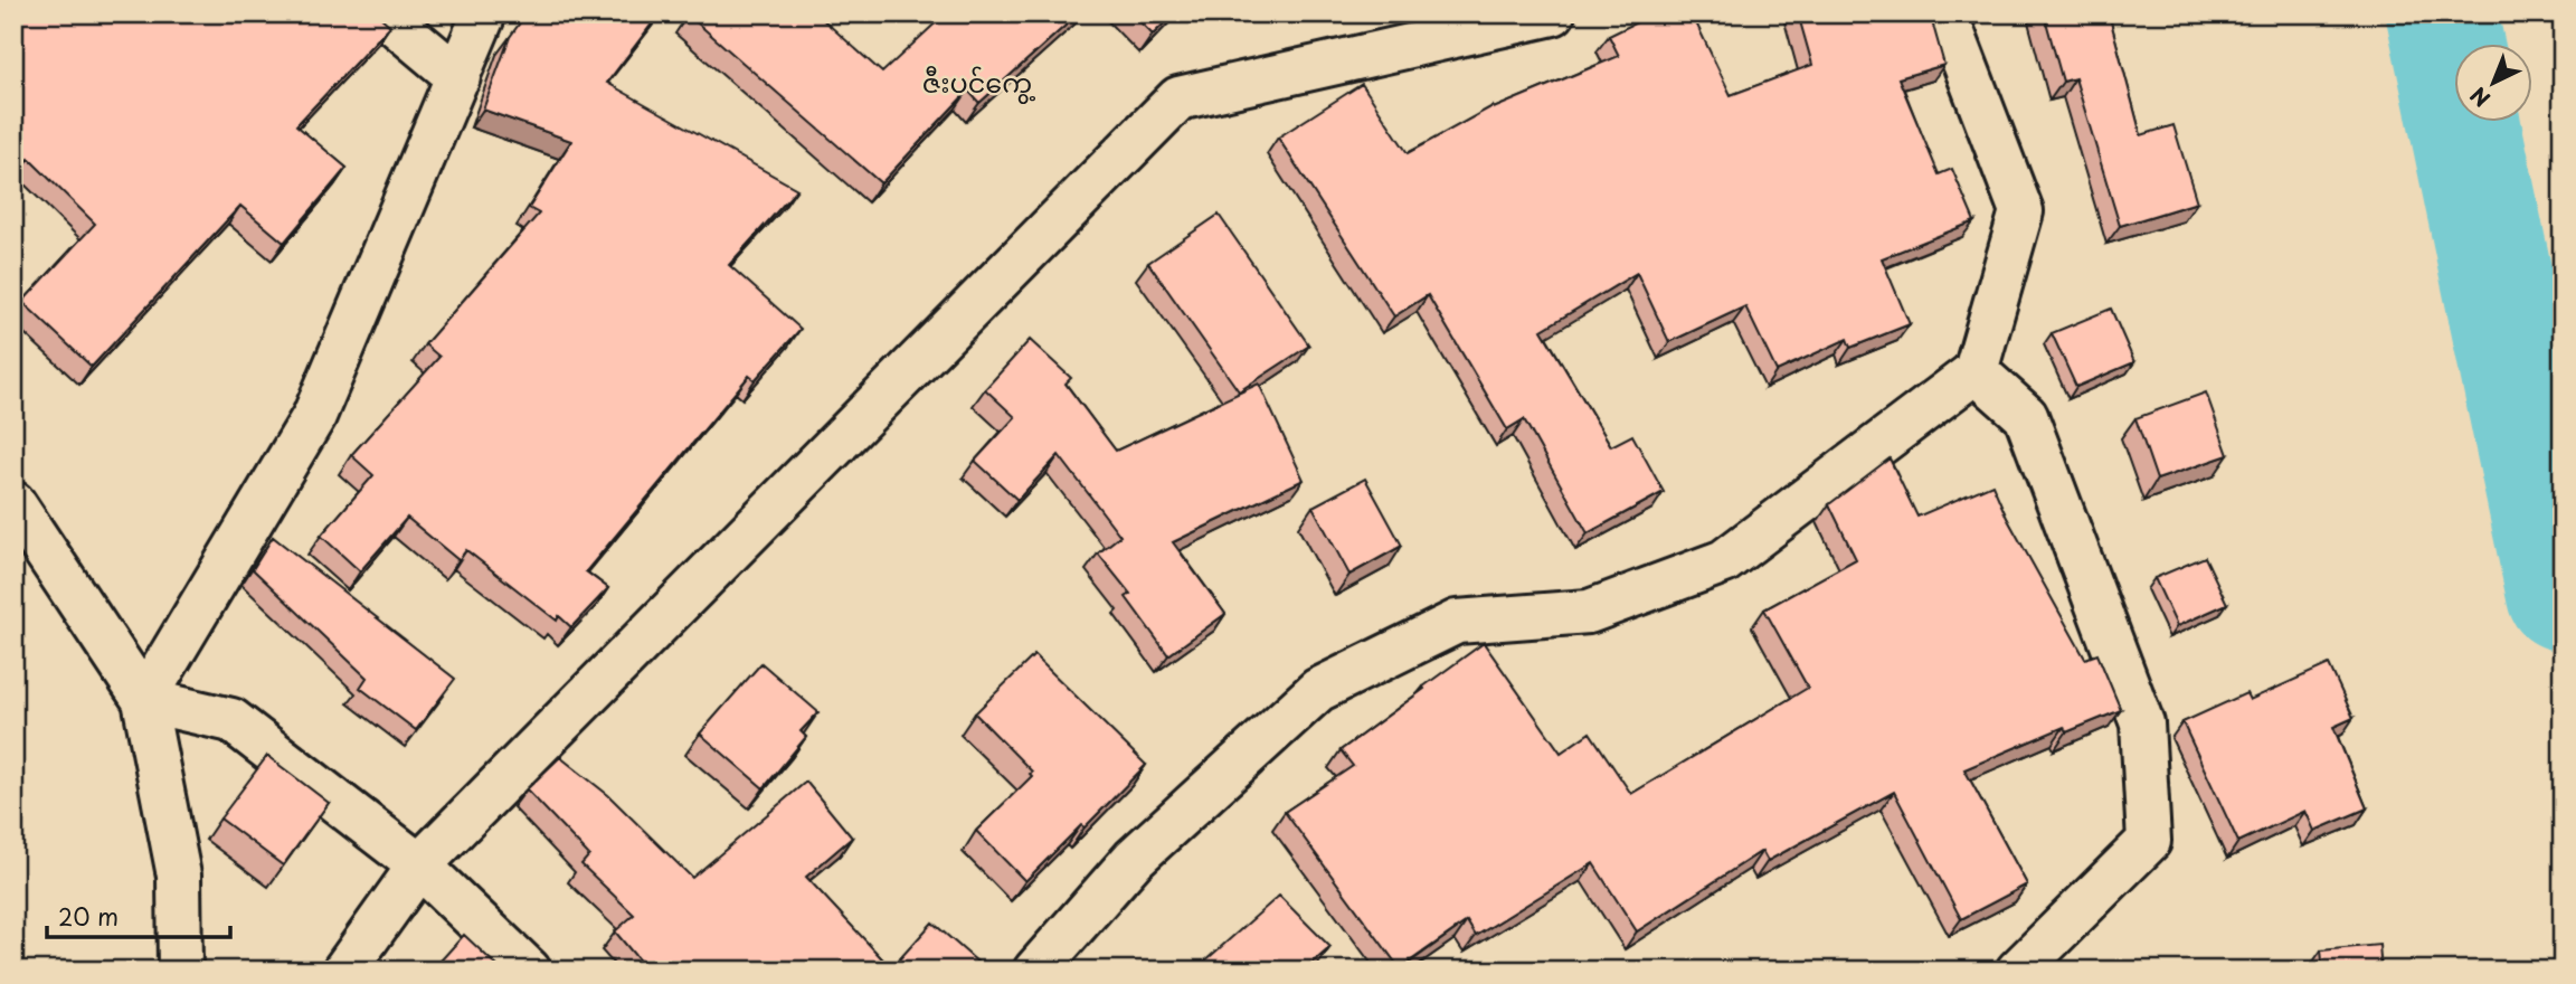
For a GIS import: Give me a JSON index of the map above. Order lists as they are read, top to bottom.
{
  "districts": ["ဇီးပင်ကွေ့"],
  "scale_bar": "20 m",
  "north": "bottom left"
}
